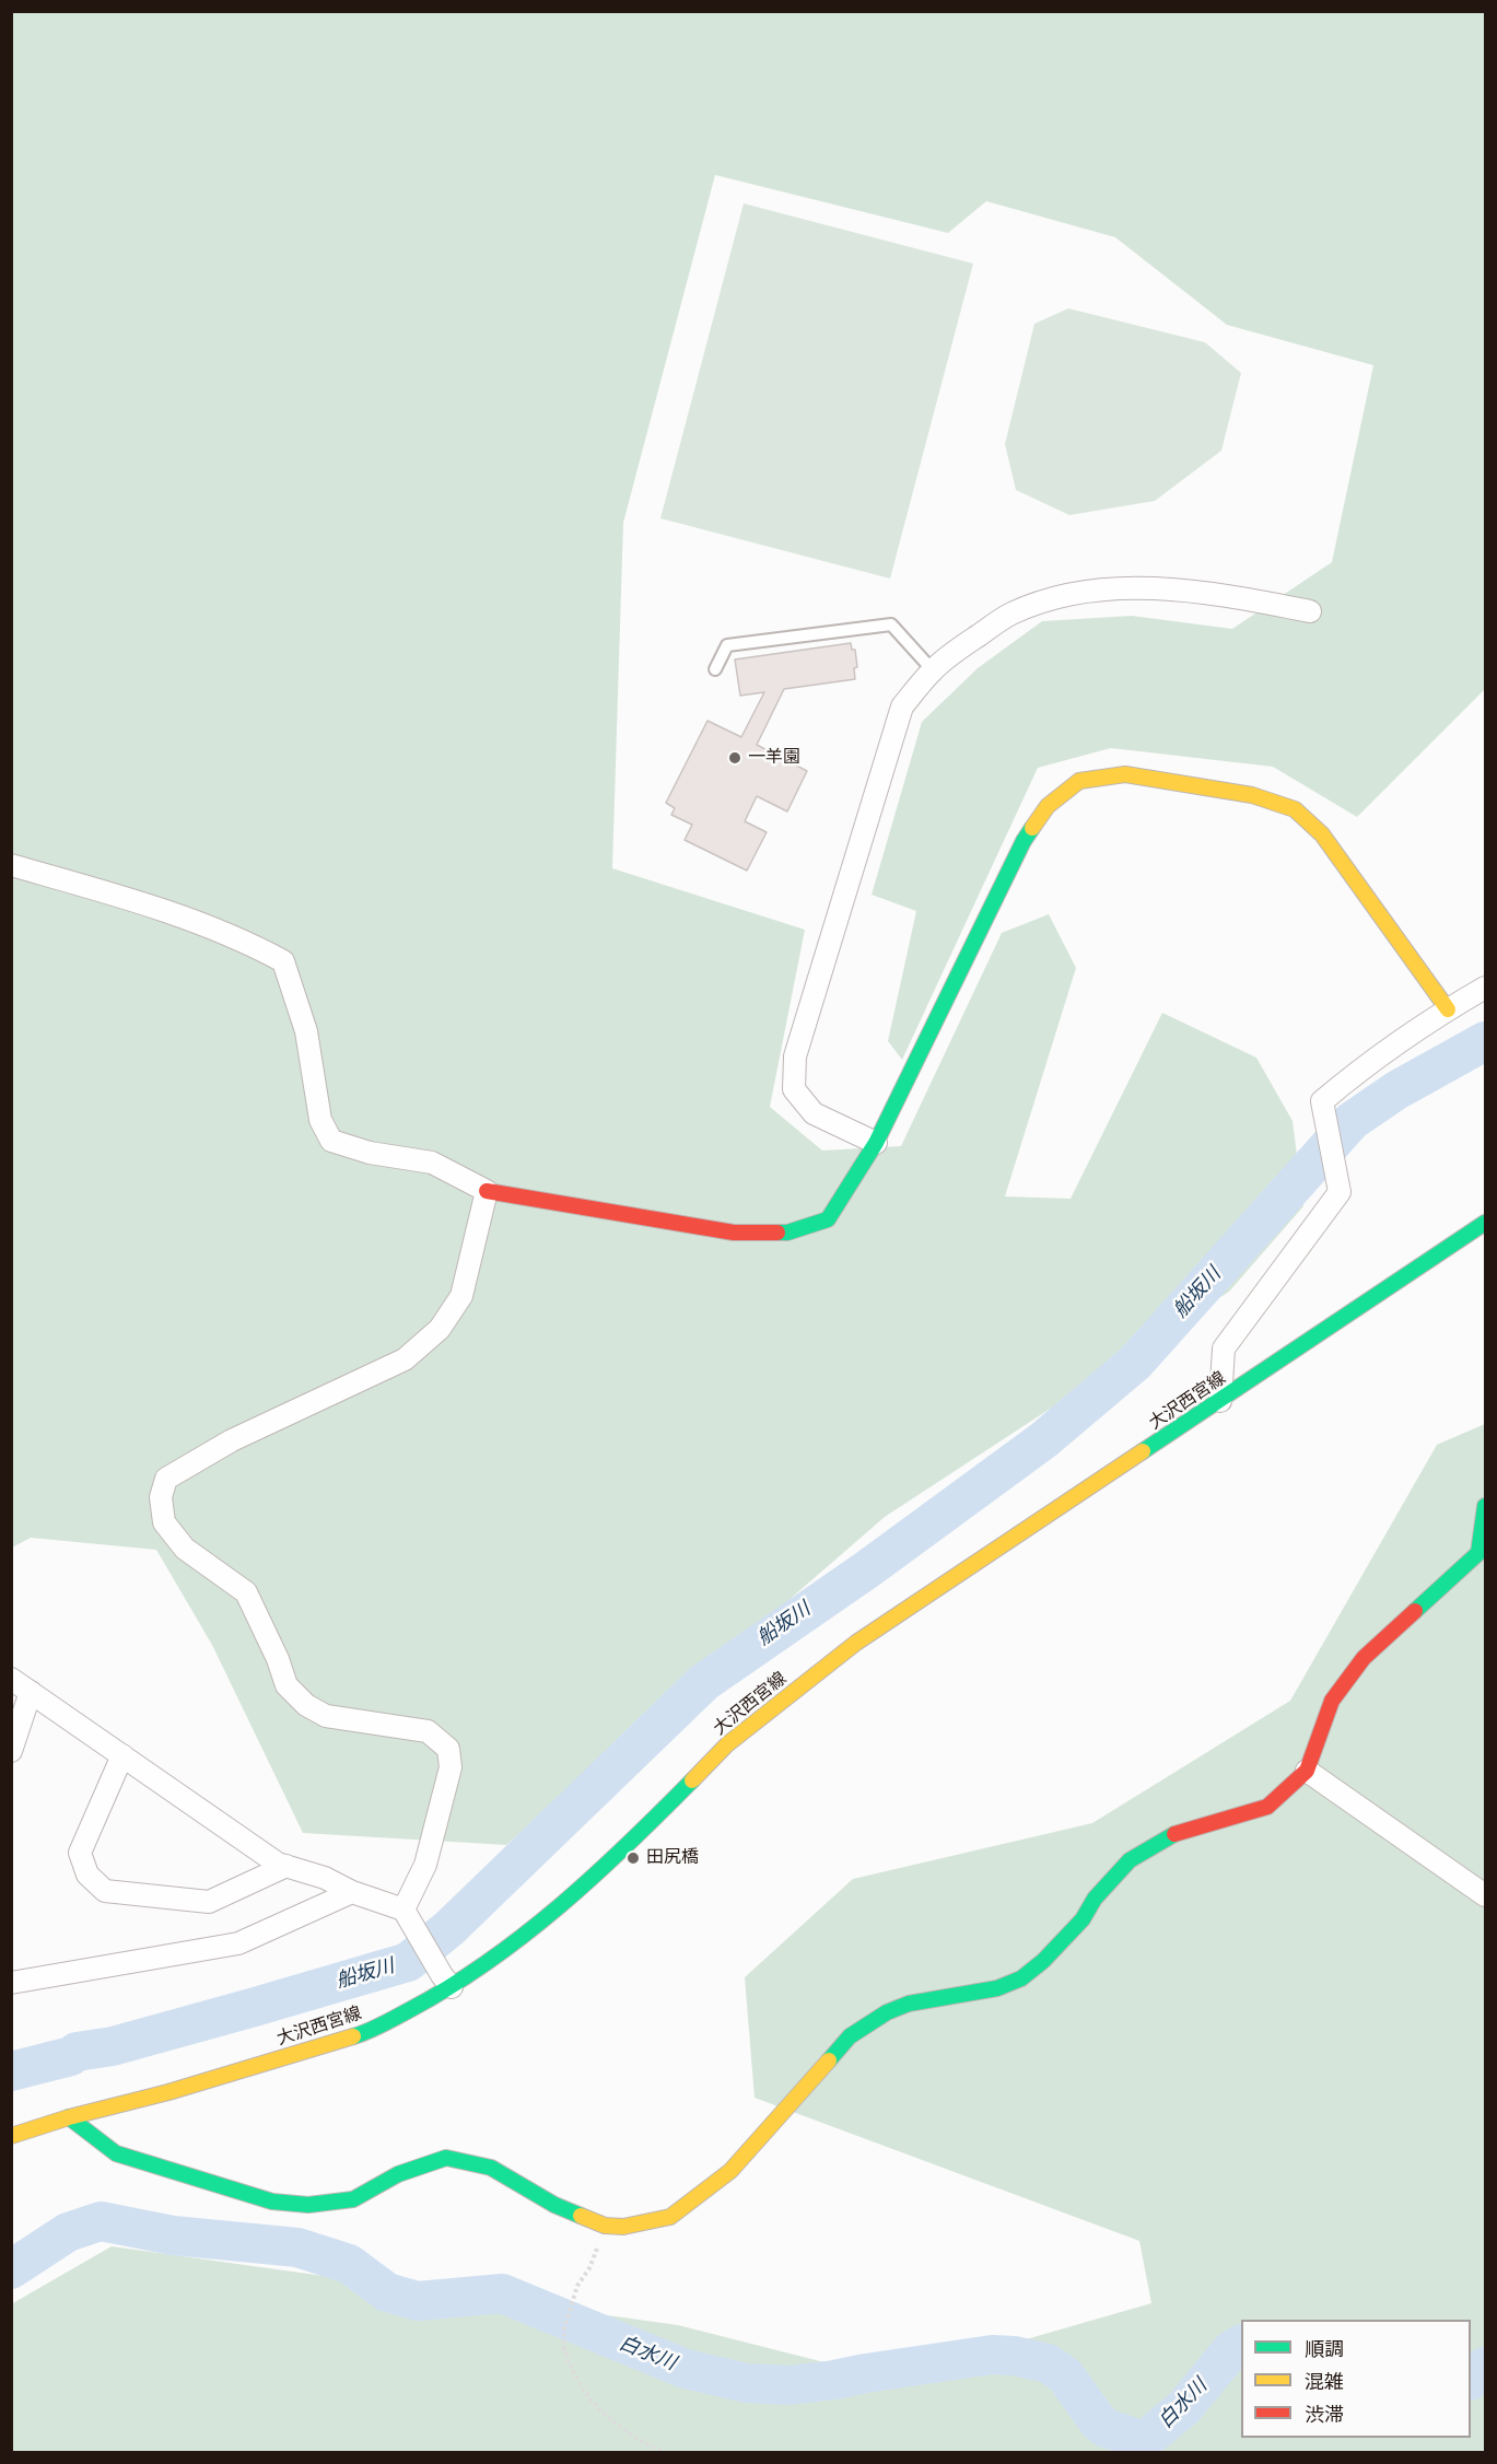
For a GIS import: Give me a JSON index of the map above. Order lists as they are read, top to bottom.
{
  "streets": {
    "street": ["大沢西宮線"]
  },
  "water": ["船坂川", "白水川"],
  "places": ["一羊園", "田尻橋"],
  "legend": ["順調", "混雑", "渋滞"]
}
